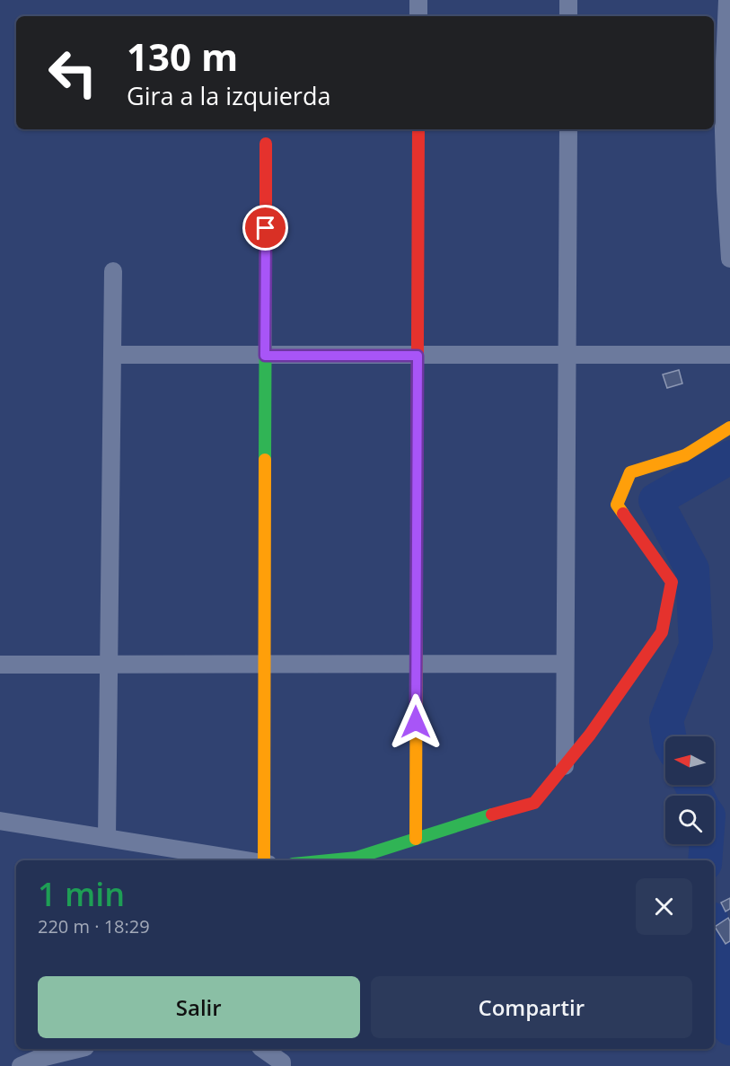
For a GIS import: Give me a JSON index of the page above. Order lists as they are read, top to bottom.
{
  "north": "left",
  "page": {
    "turn": ["130 m", "Gira a la izquierda"],
    "heading": ["1 min", "220 m · 18:29"],
    "buttons": ["Salir", "Compartir"]
  }
}
